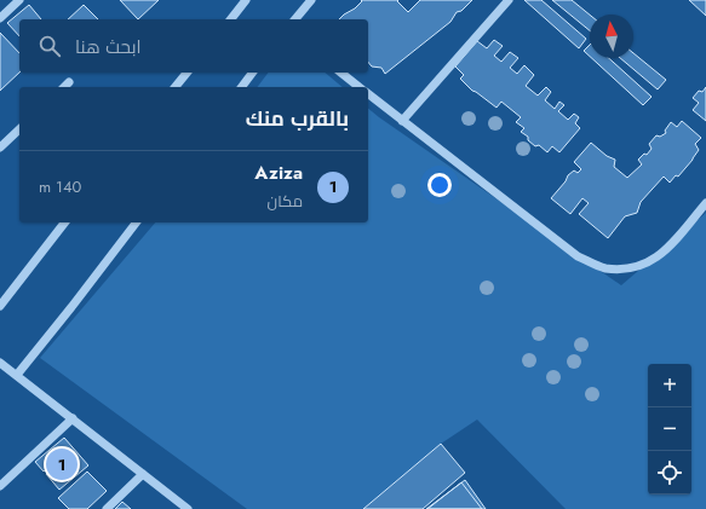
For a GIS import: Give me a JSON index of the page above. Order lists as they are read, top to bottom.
{
  "north": "top",
  "page": {
    "search": "ابحث هنا",
    "heading": "بالقرب منك",
    "list": [
      {
        "mark": "1",
        "name": "Aziza",
        "note": "مكان",
        "value": "140 m"
      }
    ],
    "map_buttons": ["+", "−"],
    "pins": "1"
  }
}
